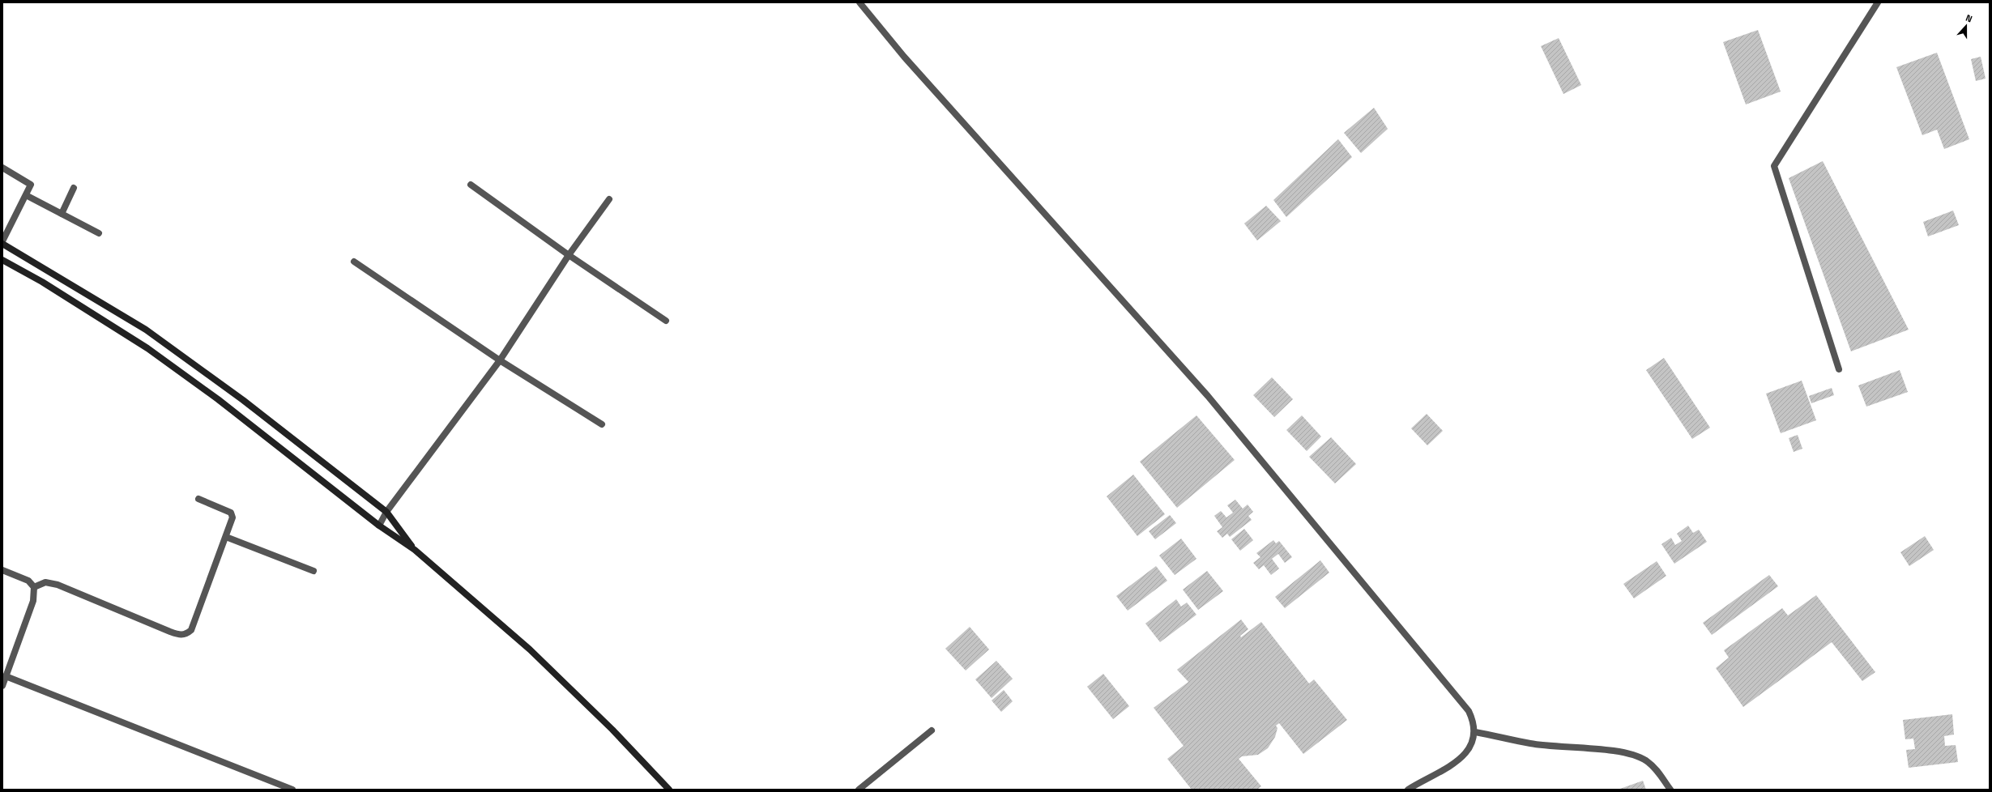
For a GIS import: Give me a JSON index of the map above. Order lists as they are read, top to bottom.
{
  "north": "top"
}
